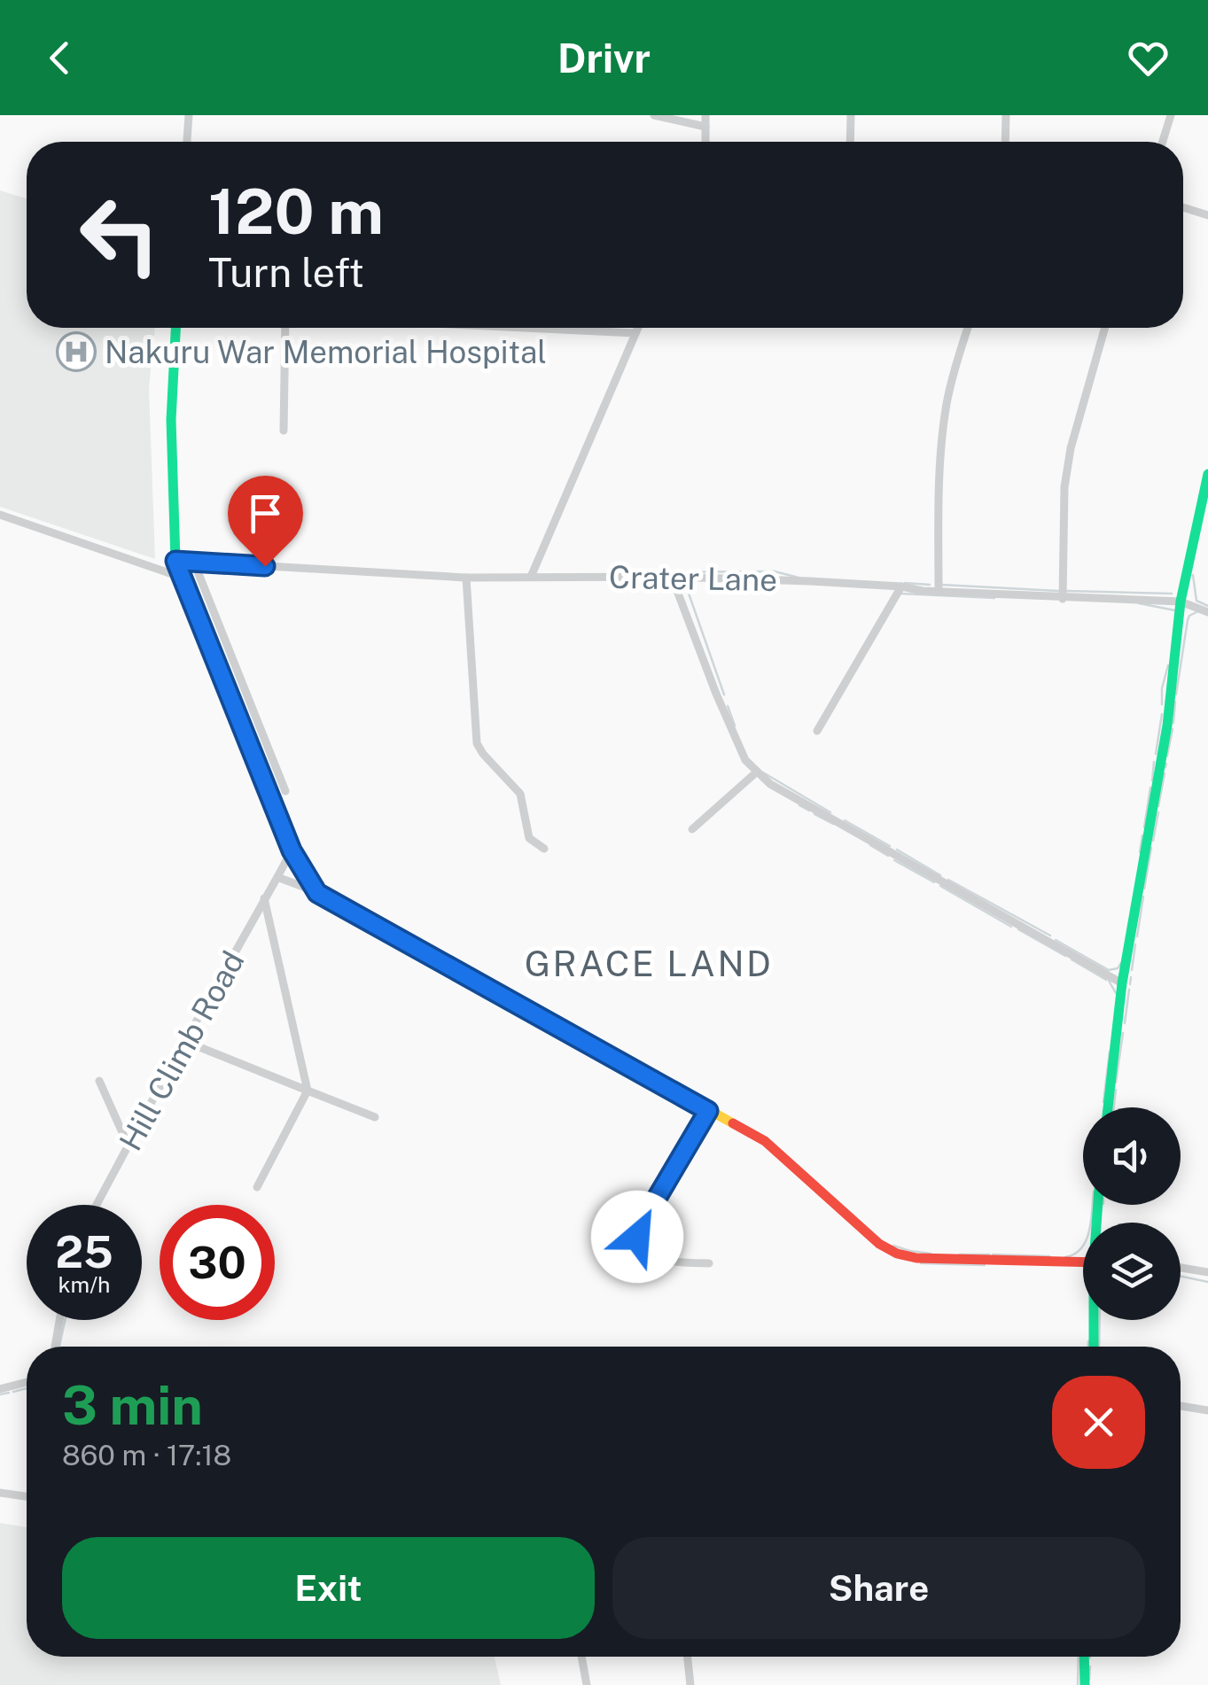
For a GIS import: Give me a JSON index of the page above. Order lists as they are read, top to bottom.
{
  "streets": {
    "street": ["Crater Lane", "Hill Climb Road"]
  },
  "districts": ["GRACE LAND"],
  "places": {
    "hospital": ["Nakuru War Memorial Hospital"]
  },
  "page": {
    "header": "Drivr",
    "turn": ["120 m", "Turn left"],
    "speed": "25 km/h",
    "limit": "30",
    "heading": ["3 min", "860 m · 17:18"],
    "buttons": ["Exit", "Share"]
  }
}
